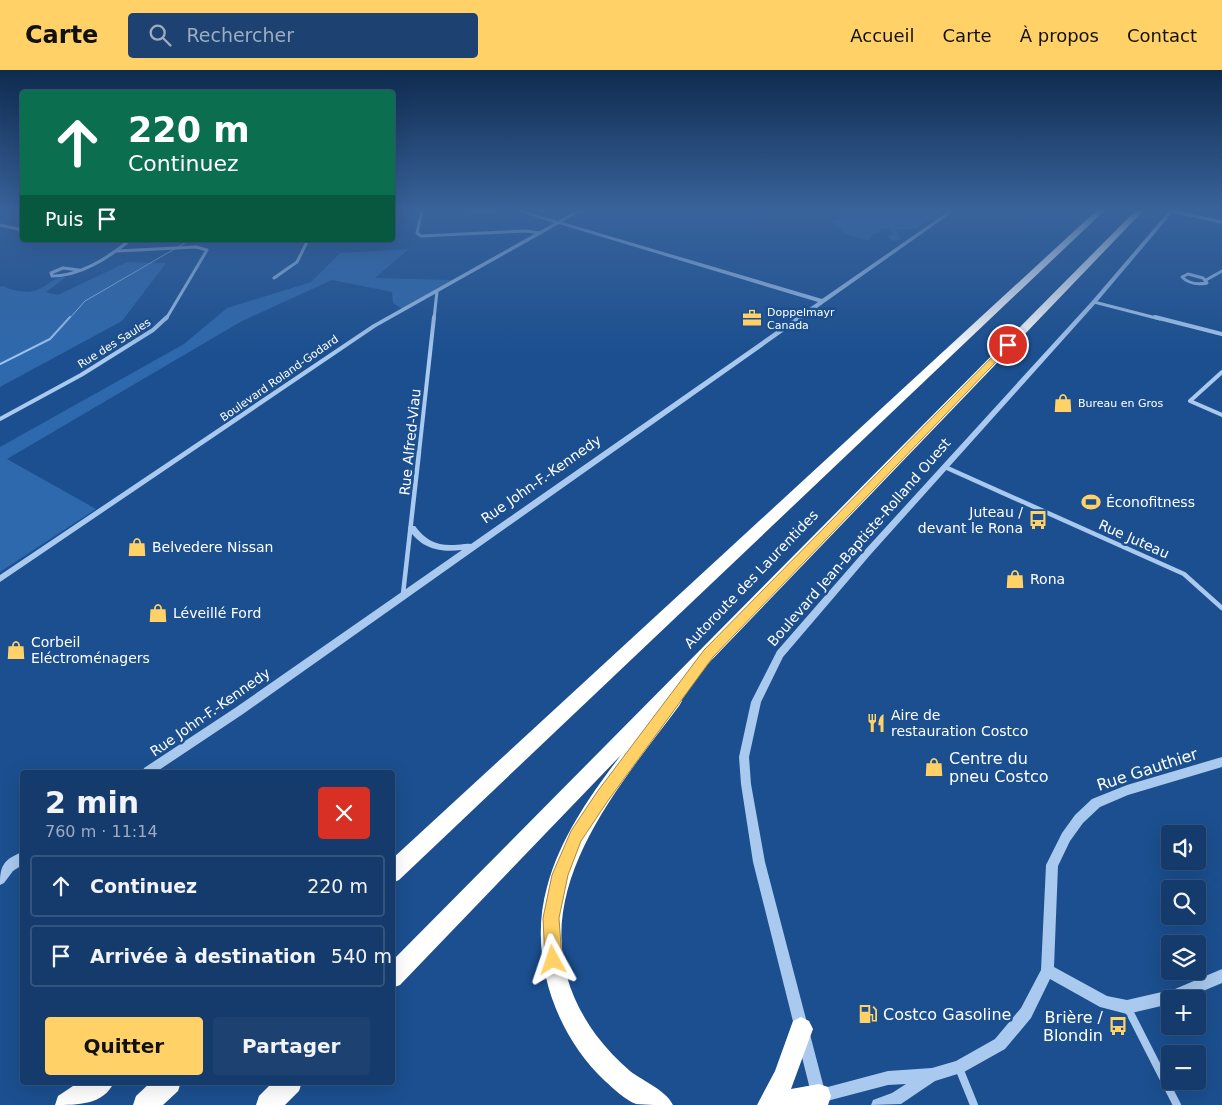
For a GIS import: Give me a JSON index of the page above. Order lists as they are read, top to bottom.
{
  "streets": {
    "highway": ["Autoroute des Laurentides"],
    "street": [
      "Rue des Saules",
      "Boulevard Roland-Godard",
      "Rue Alfred-Viau",
      "Rue John-F.-Kennedy",
      "Rue Juteau",
      "Boulevard Jean-Baptiste-Rolland Ouest",
      "Rue Gauthier"
    ]
  },
  "crossings": [
    ["Boulevard Roland-Godard", "Rue Alfred-Viau"],
    ["Rue Alfred-Viau", "Rue John-F.-Kennedy"],
    ["Rue Juteau", "Boulevard Jean-Baptiste-Rolland Ouest"],
    ["Boulevard Jean-Baptiste-Rolland Ouest", "Rue Gauthier"]
  ],
  "places": {
    "office": ["Doppelmayr Canada"],
    "shop": [
      "Bureau en Gros",
      "Belvedere Nissan",
      "Rona",
      "Léveillé Ford",
      "Corbeil Eléctroménagers",
      "Centre du pneu Costco"
    ],
    "sports": ["Éconofitness"],
    "bus stop": ["Juteau / devant le Rona", "Brière / Blondin"],
    "restaurant": ["Aire de restauration Costco"],
    "fuel station": ["Costco Gasoline"]
  },
  "page": {
    "header": "Carte",
    "search": "Rechercher",
    "nav": [
      "Accueil",
      "Carte",
      "À propos",
      "Contact"
    ],
    "turn": ["220 m", "Continuez"],
    "then": "Puis",
    "heading": ["2 min", "760 m · 11:14"],
    "map_buttons": ["+", "−"],
    "list": [
      {
        "name": "Continuez",
        "value": "220 m"
      },
      {
        "name": "Arrivée à destination",
        "value": "540 m"
      }
    ],
    "buttons": ["Quitter", "Partager"]
  }
}
